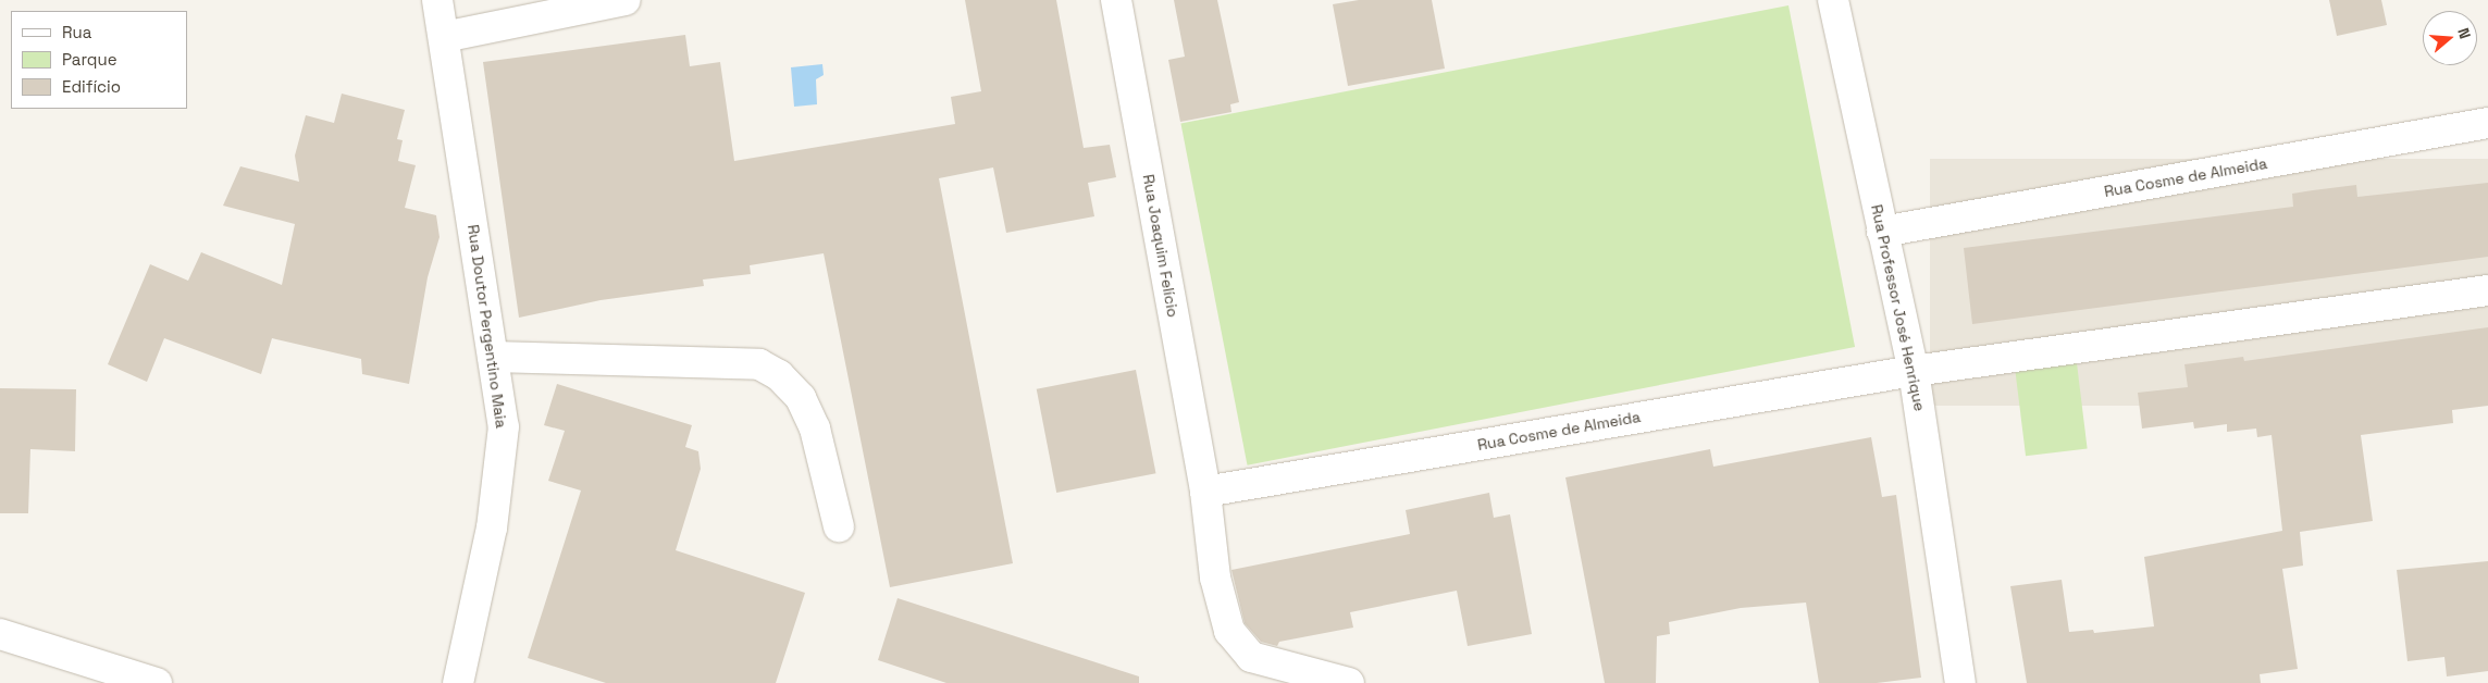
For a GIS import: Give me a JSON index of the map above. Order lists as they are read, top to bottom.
{
  "streets": {
    "street": [
      "Rua Cosme de Almeida",
      "Rua Joaquim Felício",
      "Rua Professor José Henrique",
      "Rua Doutor Pergentino Maia"
    ]
  },
  "crossings": [
    ["Rua Cosme de Almeida", "Rua Joaquim Felício"],
    ["Rua Cosme de Almeida", "Rua Professor José Henrique"]
  ],
  "legend": ["Rua", "Parque", "Edifício"],
  "north": "right"
}
